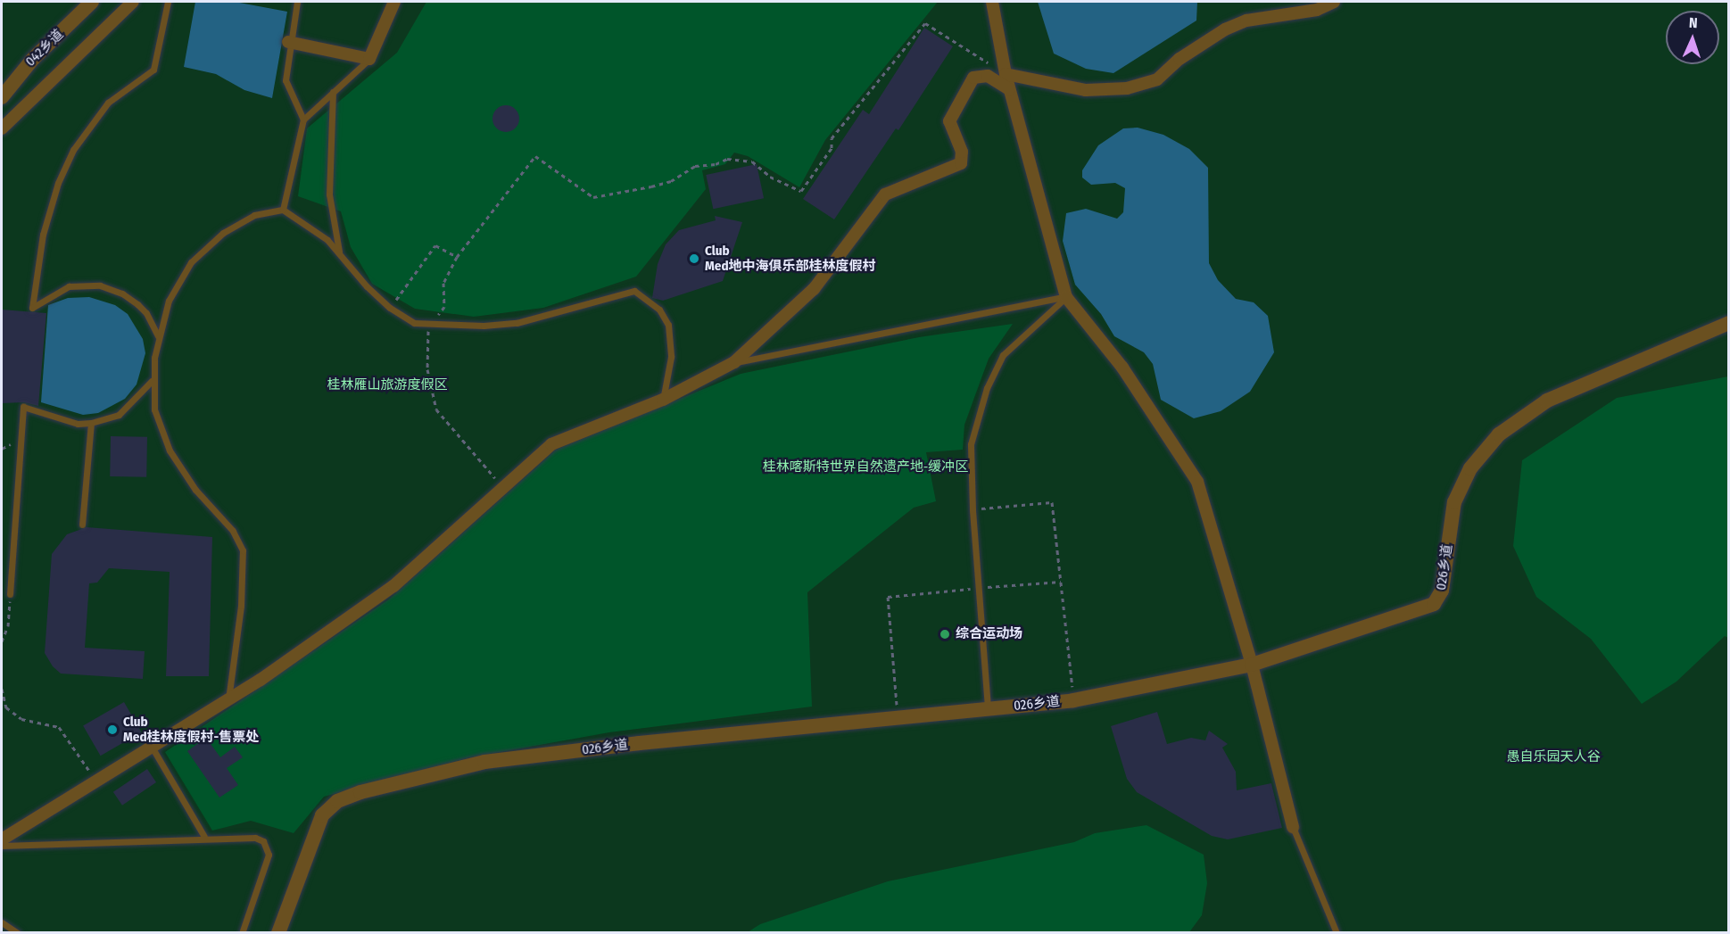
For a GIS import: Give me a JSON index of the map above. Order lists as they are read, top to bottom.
{
  "streets": {
    "street": ["042乡道", "026乡道"]
  },
  "parks": ["桂林雁山旅游度假区", "桂林喀斯特世界自然遗产地-缓冲区", "愚自乐园天人谷"],
  "places": ["Club Med地中海俱乐部桂林度假村", "综合运动场", "Club Med桂林度假村-售票处"],
  "north": "top"
}
